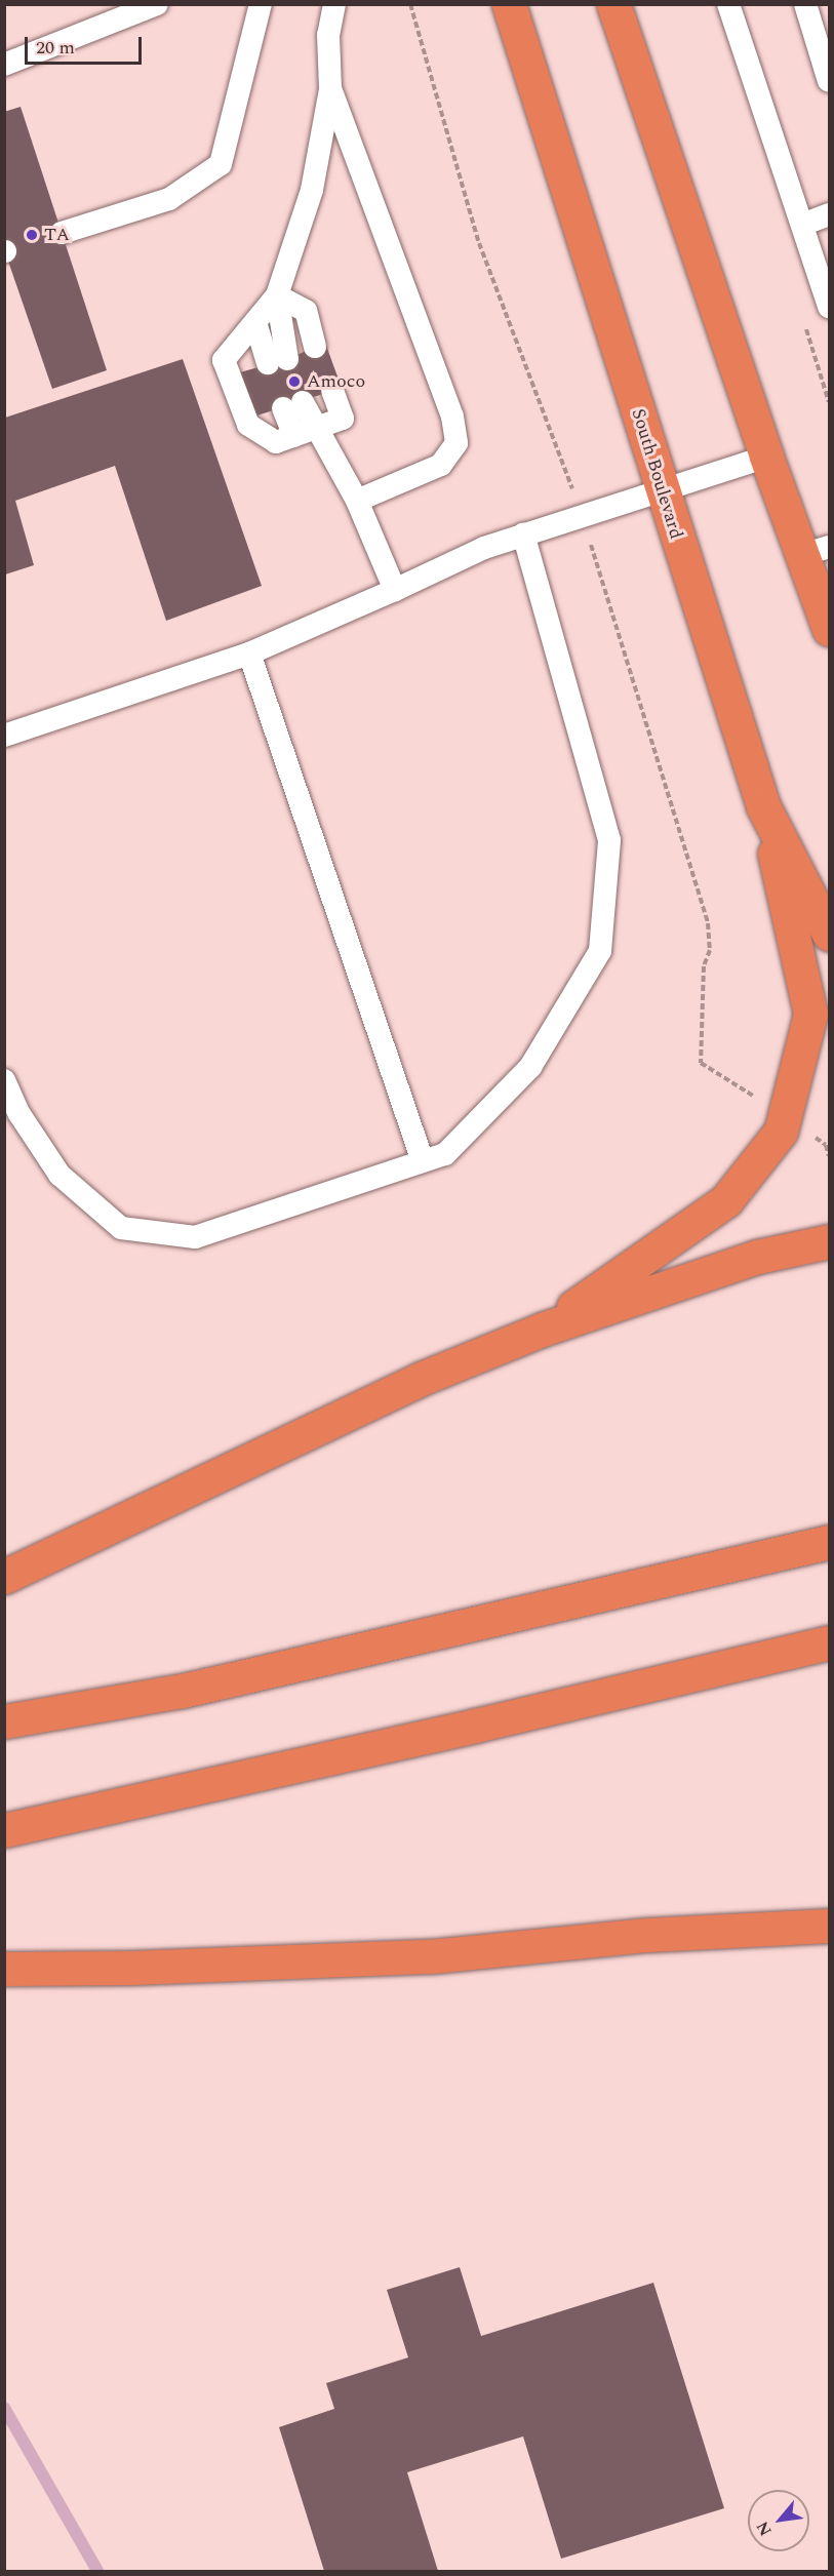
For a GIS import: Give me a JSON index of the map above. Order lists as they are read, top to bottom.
{
  "streets": {
    "highway": ["South Boulevard"]
  },
  "places": ["TA", "Amoco"],
  "scale_bar": "20 m",
  "north": "bottom left"
}
